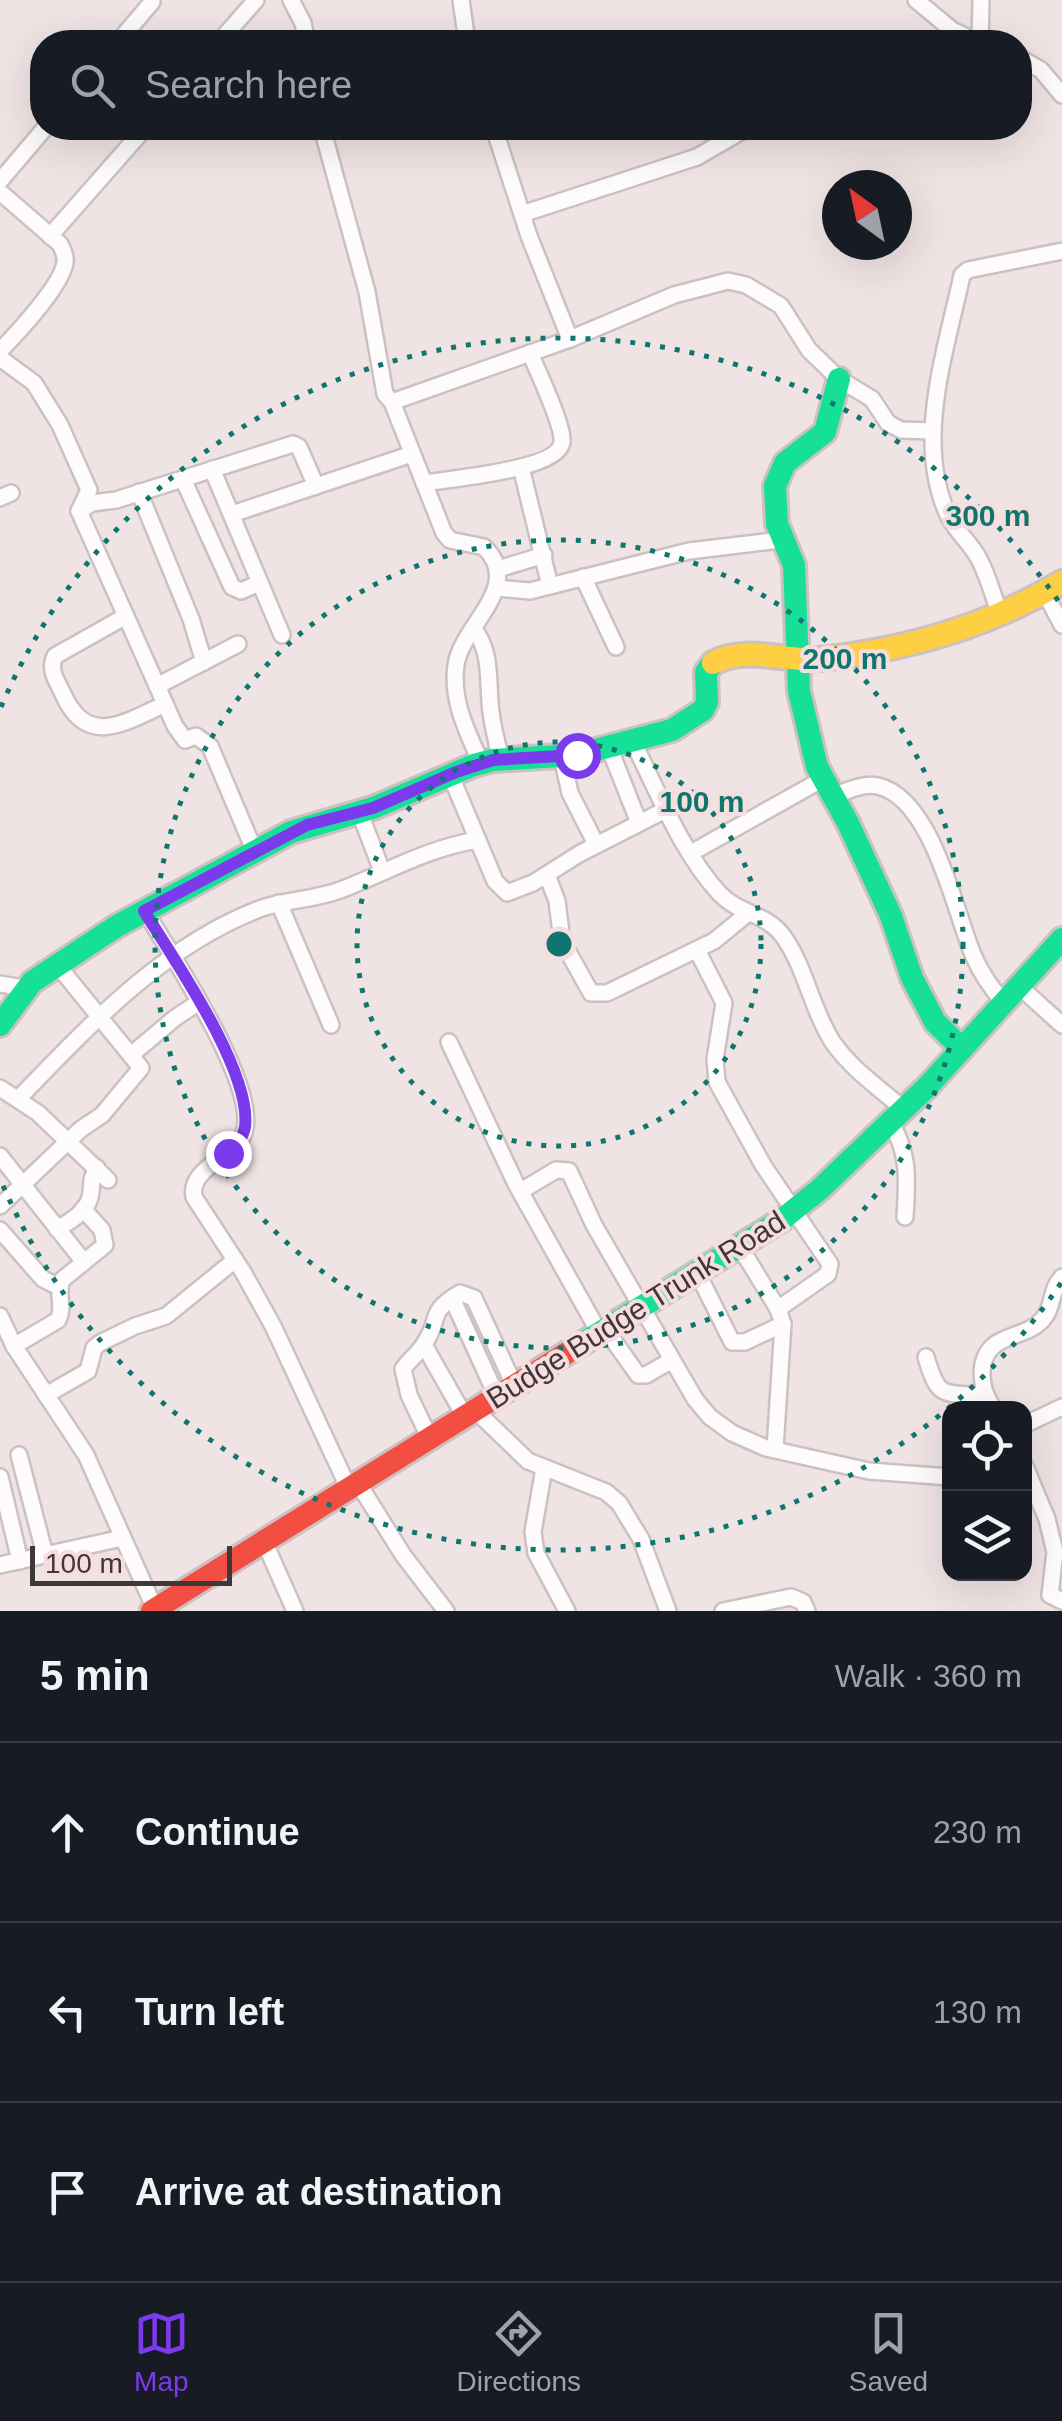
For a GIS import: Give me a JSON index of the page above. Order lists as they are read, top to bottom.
{
  "streets": {
    "street": ["Budge Budge Trunk Road"]
  },
  "scale_bar": "100 m",
  "north": "top left",
  "page": {
    "search": "Search here",
    "scale": "100 m",
    "heading": ["5 min", "Walk · 360 m"],
    "list": [
      ["Continue", "230 m"],
      ["Turn left", "130 m"],
      "Arrive at destination"
    ],
    "nav": ["Map", "Directions", "Saved"]
  },
  "rings": ["300 m", "200 m", "100 m"]
}
